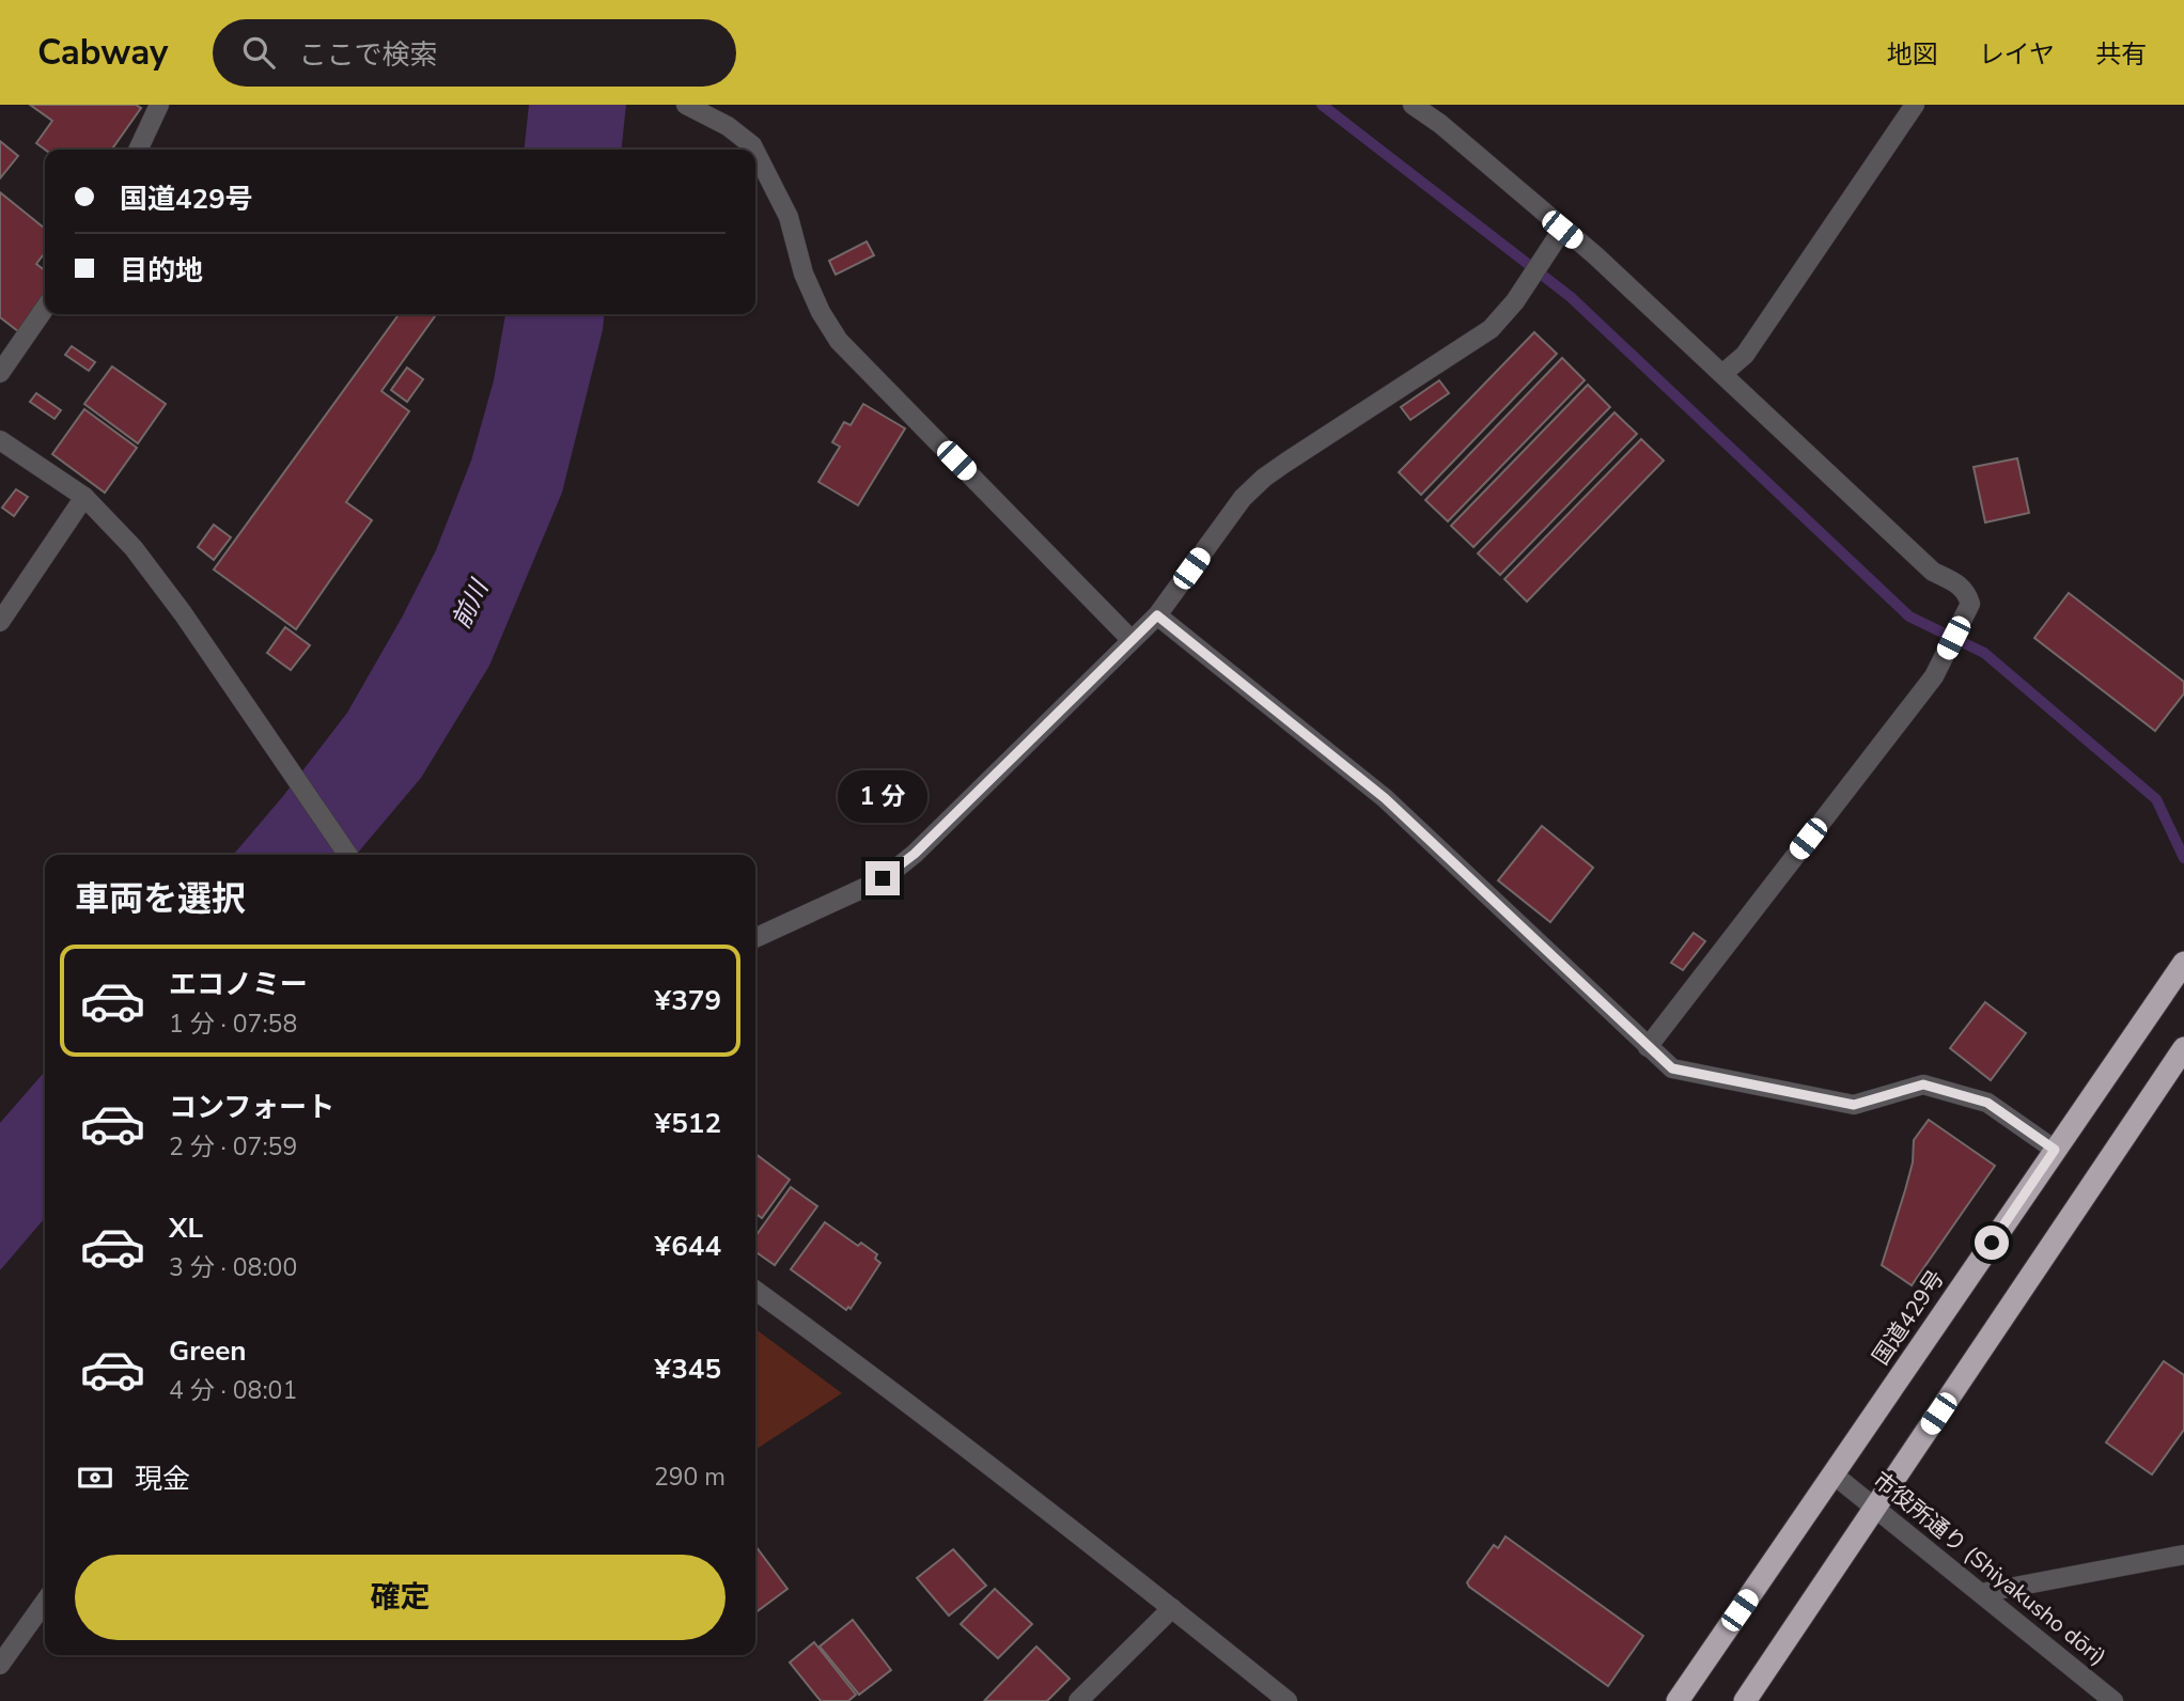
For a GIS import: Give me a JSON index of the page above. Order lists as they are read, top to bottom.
{
  "streets": {
    "highway": ["国道429号"],
    "street": ["市役所通り (Shiyakusho dōri)"]
  },
  "crossings": [
    ["国道429号", "市役所通り (Shiyakusho dōri)"]
  ],
  "water": ["前川"],
  "page": {
    "header": "Cabway",
    "search": "ここで検索",
    "nav": ["地図", "レイヤ", "共有"],
    "banner": ["国道429号", "目的地"],
    "bubble": "1 分",
    "heading": "車両を選択",
    "list": [
      {
        "name": "エコノミー",
        "note": "1 分 · 07:58",
        "value": "¥379"
      },
      {
        "name": "コンフォート",
        "note": "2 分 · 07:59",
        "value": "¥512"
      },
      {
        "name": "XL",
        "note": "3 分 · 08:00",
        "value": "¥644"
      },
      {
        "name": "Green",
        "note": "4 分 · 08:01",
        "value": "¥345"
      }
    ],
    "pay": ["現金", "290 m"],
    "buttons": "確定"
  }
}
